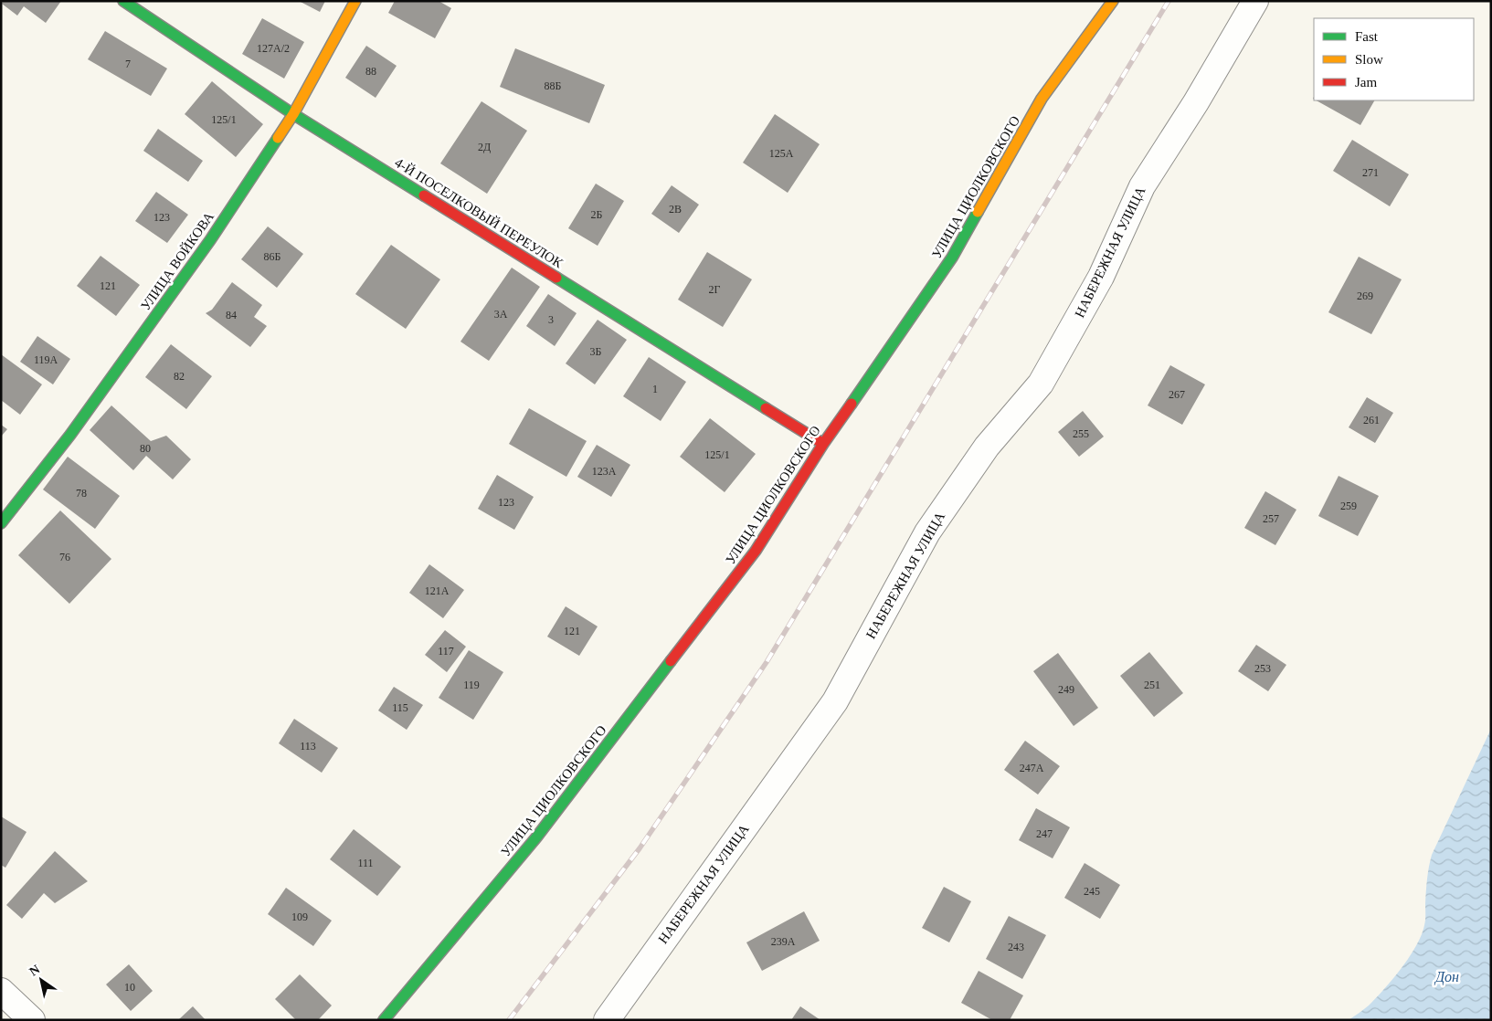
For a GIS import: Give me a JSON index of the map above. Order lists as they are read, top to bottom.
{
  "streets": {
    "street": [
      "УЛИЦА ЦИОЛКОВСКОГО",
      "4-Й ПОСЕЛКОВЫЙ ПЕРЕУЛОК",
      "НАБЕРЕЖНАЯ УЛИЦА",
      "УЛИЦА ВОЙКОВА"
    ]
  },
  "crossings": [
    ["УЛИЦА ЦИОЛКОВСКОГО", "4-Й ПОСЕЛКОВЫЙ ПЕРЕУЛОК"],
    ["4-Й ПОСЕЛКОВЫЙ ПЕРЕУЛОК", "УЛИЦА ВОЙКОВА"]
  ],
  "water": ["Дон"],
  "house_numbers": [
    "127А/2",
    "7",
    "88",
    "88Б",
    "125/1",
    "2Д",
    "125А",
    "271",
    "2В",
    "2Б",
    "123",
    "86Б",
    "121",
    "2Г",
    "269",
    "3А",
    "84",
    "3",
    "3Б",
    "119А",
    "82",
    "1",
    "267",
    "261",
    "255",
    "80",
    "125/1",
    "123А",
    "78",
    "123",
    "259",
    "257",
    "76",
    "121А",
    "121",
    "117",
    "253",
    "119",
    "251",
    "249",
    "115",
    "113",
    "247А",
    "247",
    "111",
    "245",
    "109",
    "239А",
    "243",
    "10"
  ],
  "legend": ["Fast", "Slow", "Jam"],
  "north": "top left"
}
